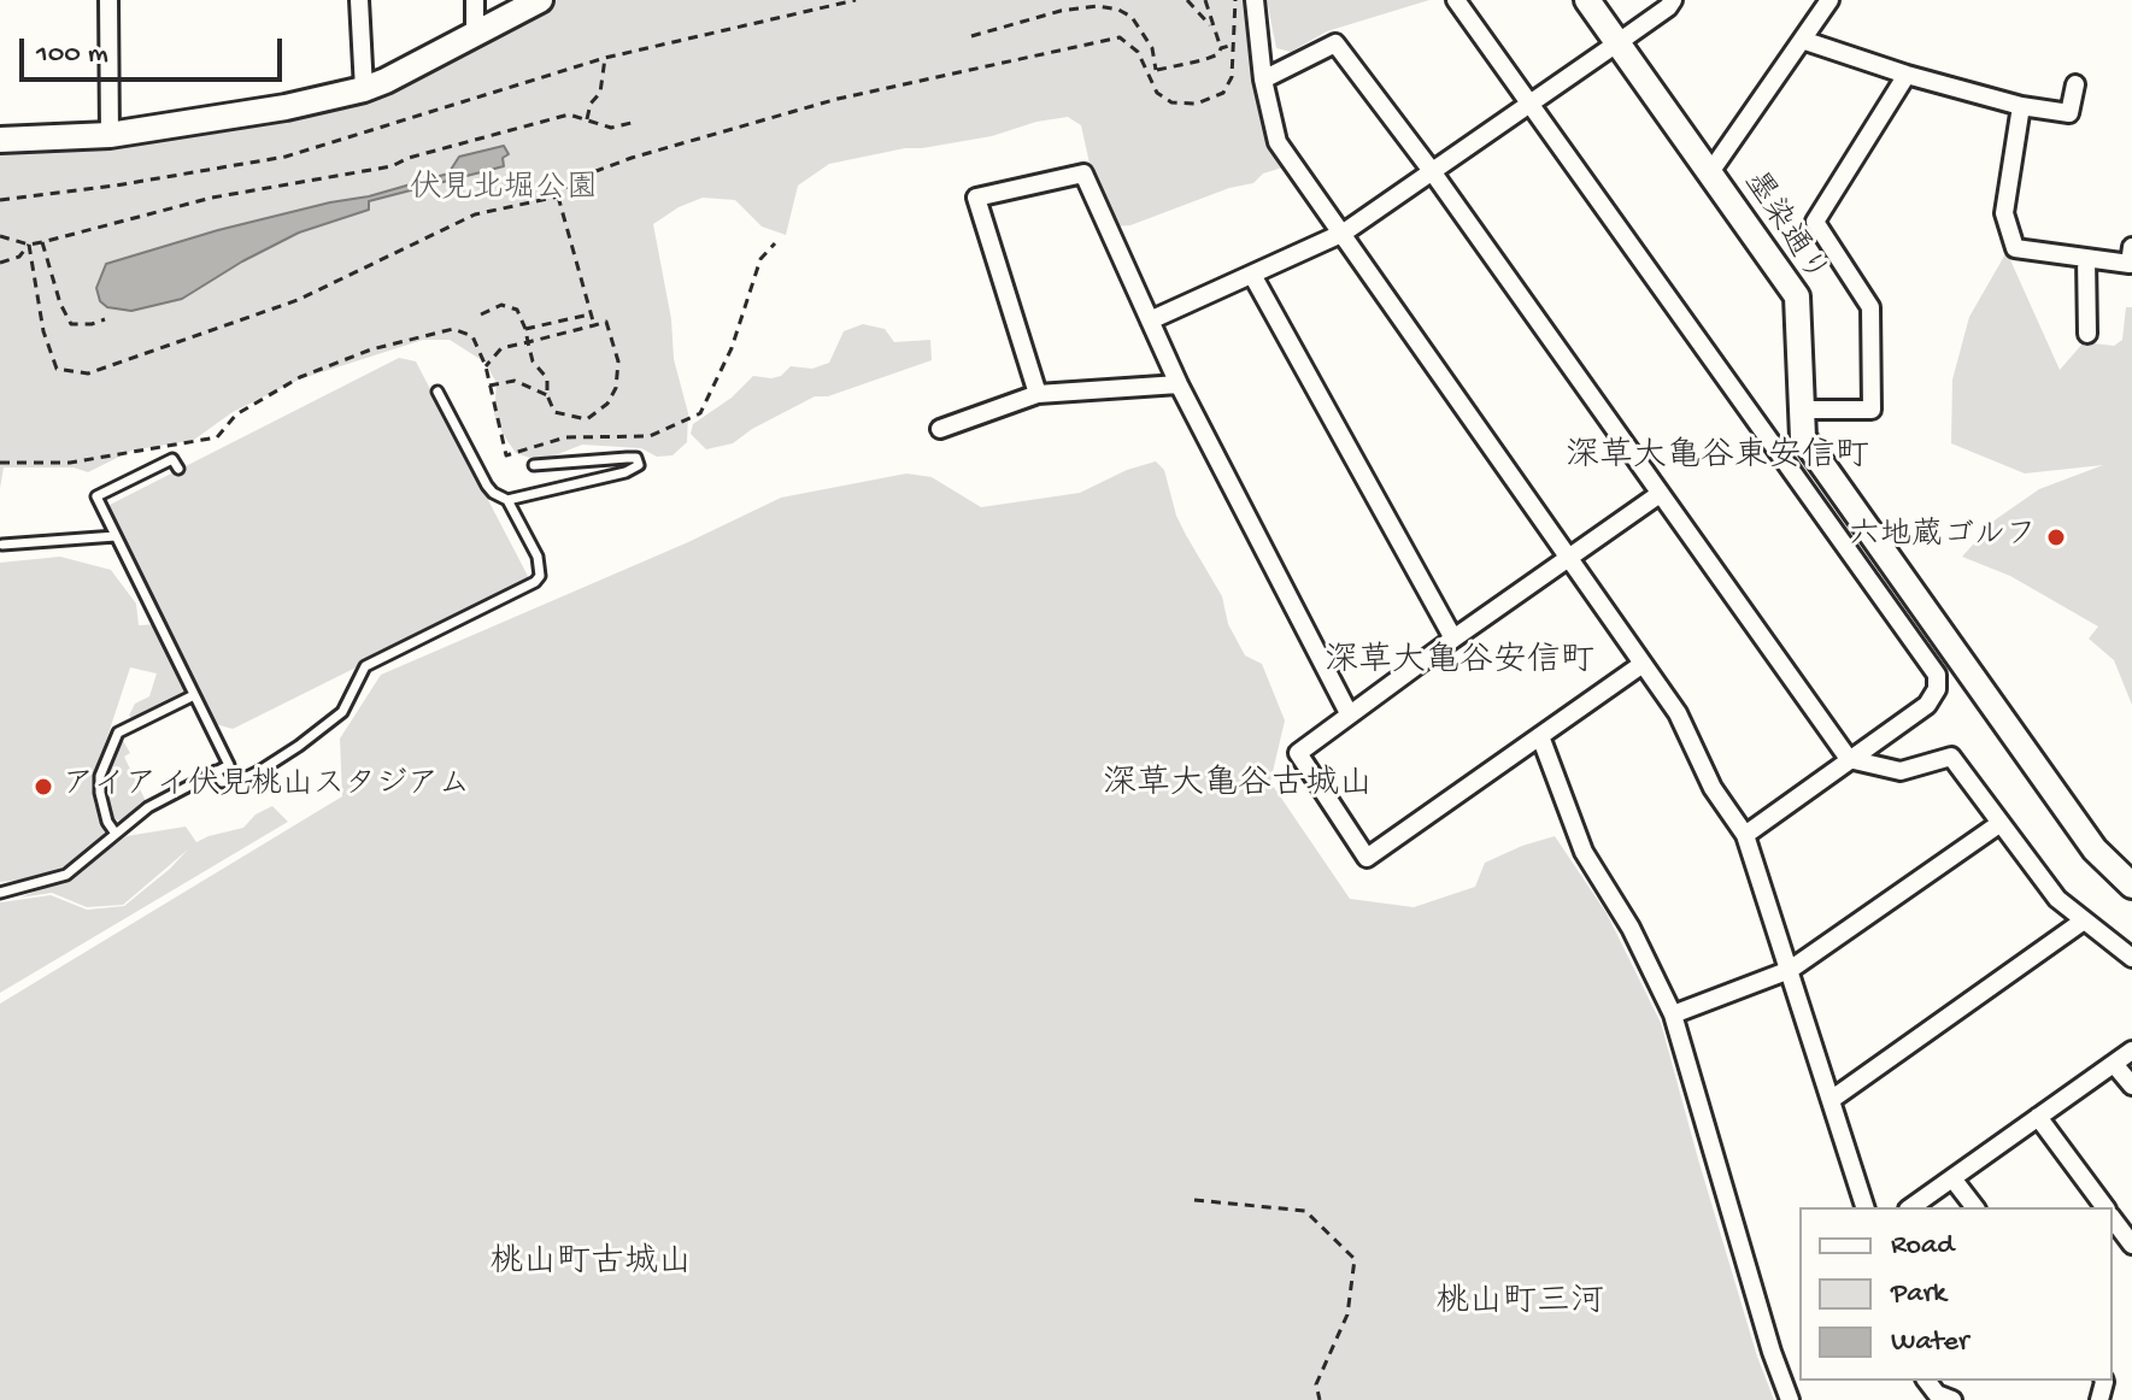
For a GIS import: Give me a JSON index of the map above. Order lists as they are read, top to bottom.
{
  "streets": {
    "street": ["墨染通り"]
  },
  "districts": [
    "深草大亀谷東安信町",
    "深草大亀谷安信町",
    "深草大亀谷古城山",
    "桃山町古城山",
    "桃山町三河"
  ],
  "parks": ["伏見北堀公園"],
  "places": ["六地蔵ゴルフ", "アイアイ伏見桃山スタジアム"],
  "legend": ["Road", "Park", "Water"],
  "scale_bar": "100 m"
}
